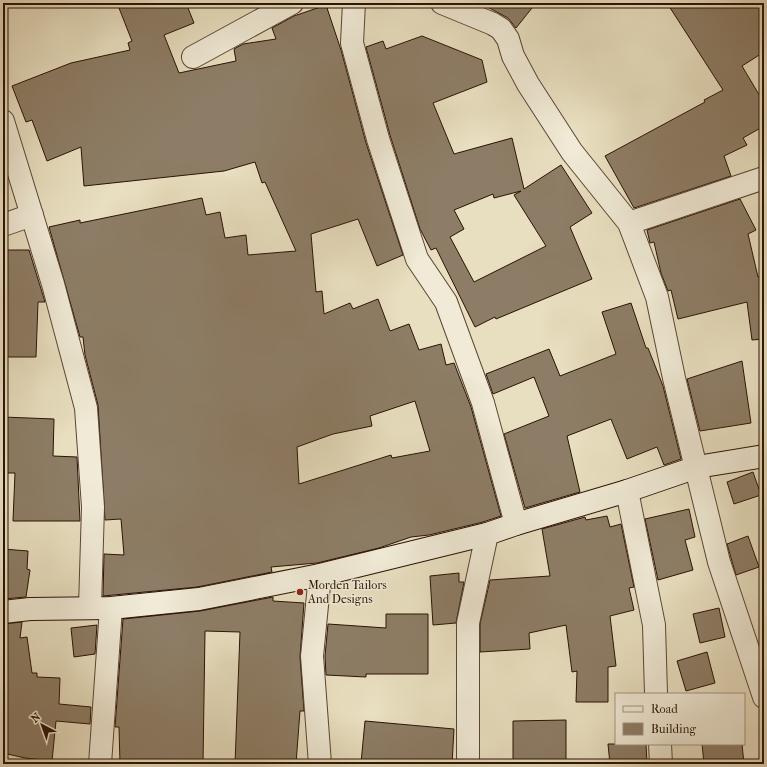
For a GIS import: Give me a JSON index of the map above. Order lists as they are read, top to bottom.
{
  "places": ["Morden Tailors And Designs"],
  "legend": ["Road", "Building"],
  "north": "top left"
}
